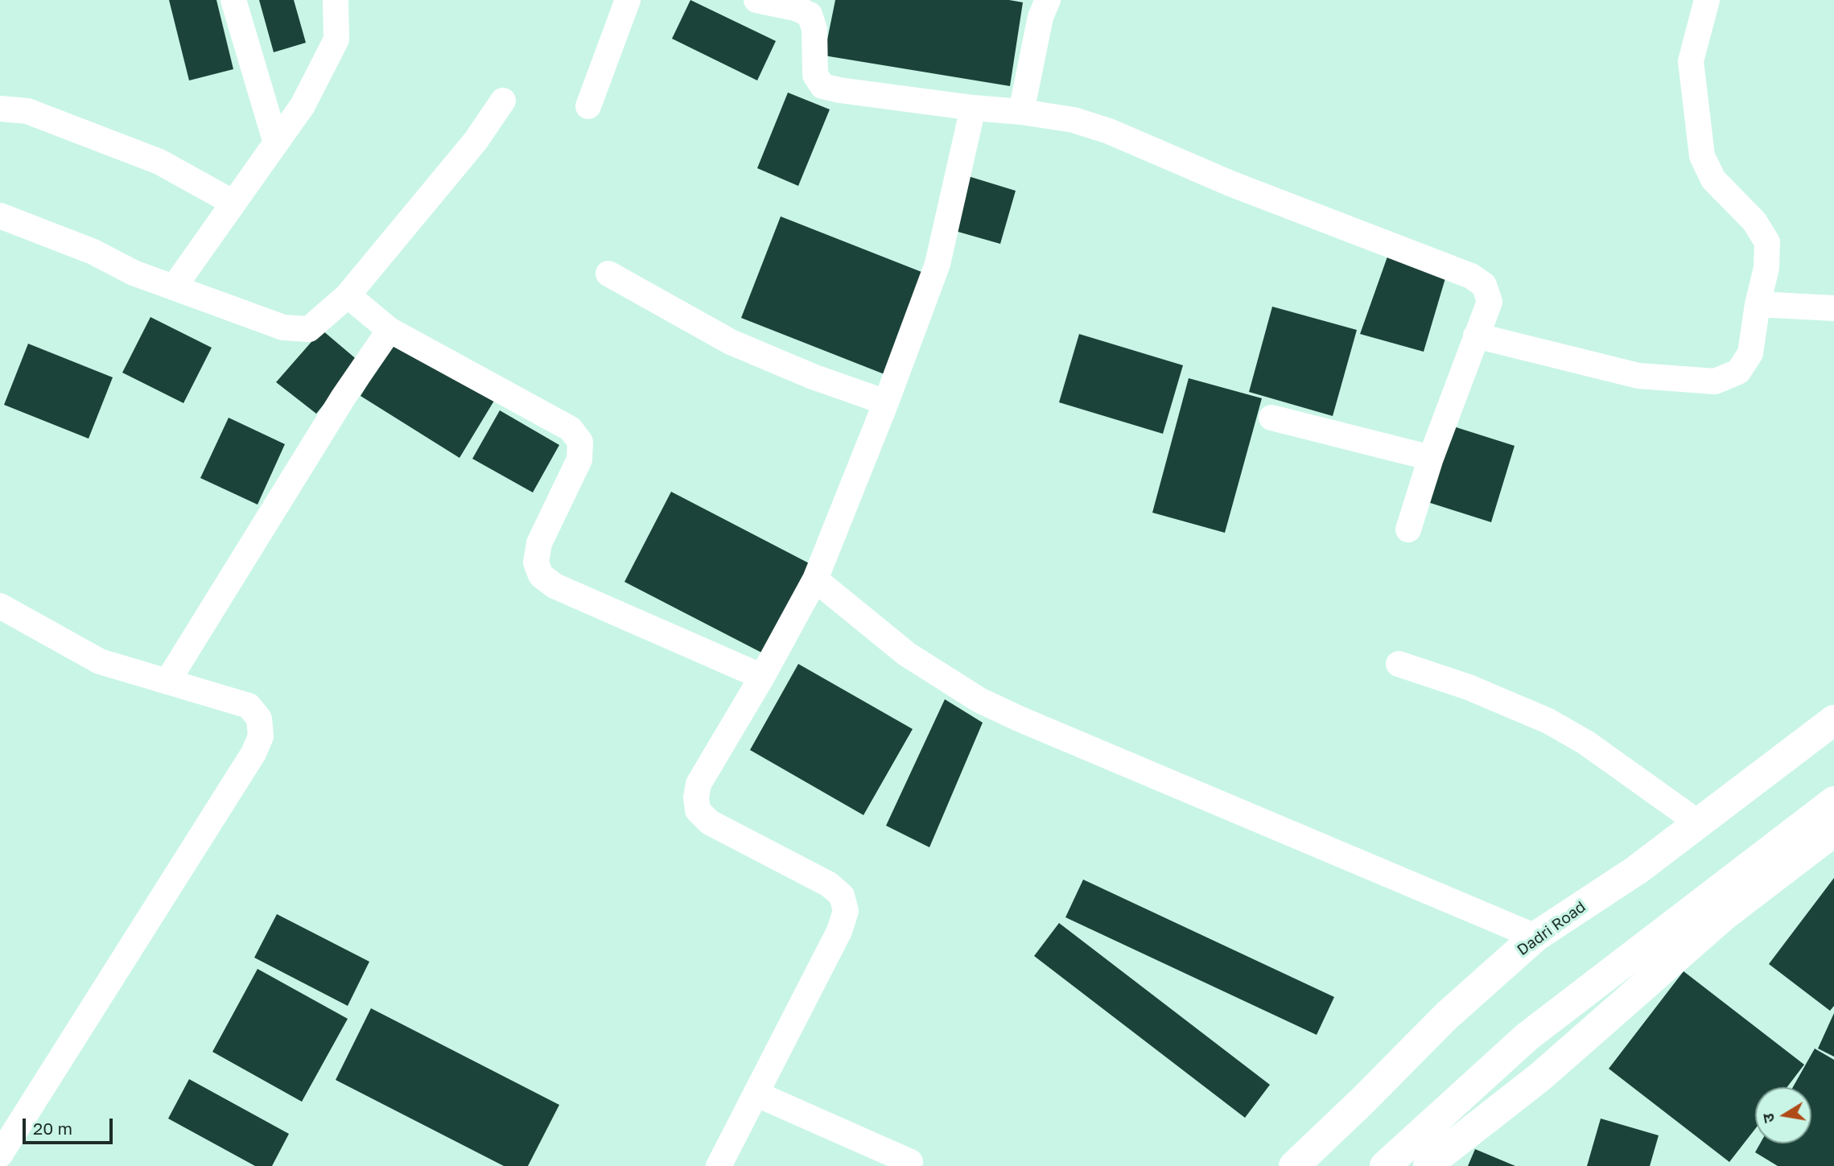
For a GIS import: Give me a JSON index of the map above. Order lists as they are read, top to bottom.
{
  "streets": {
    "main road": ["Dadri Road"]
  },
  "scale_bar": "20 m",
  "north": "left"
}
